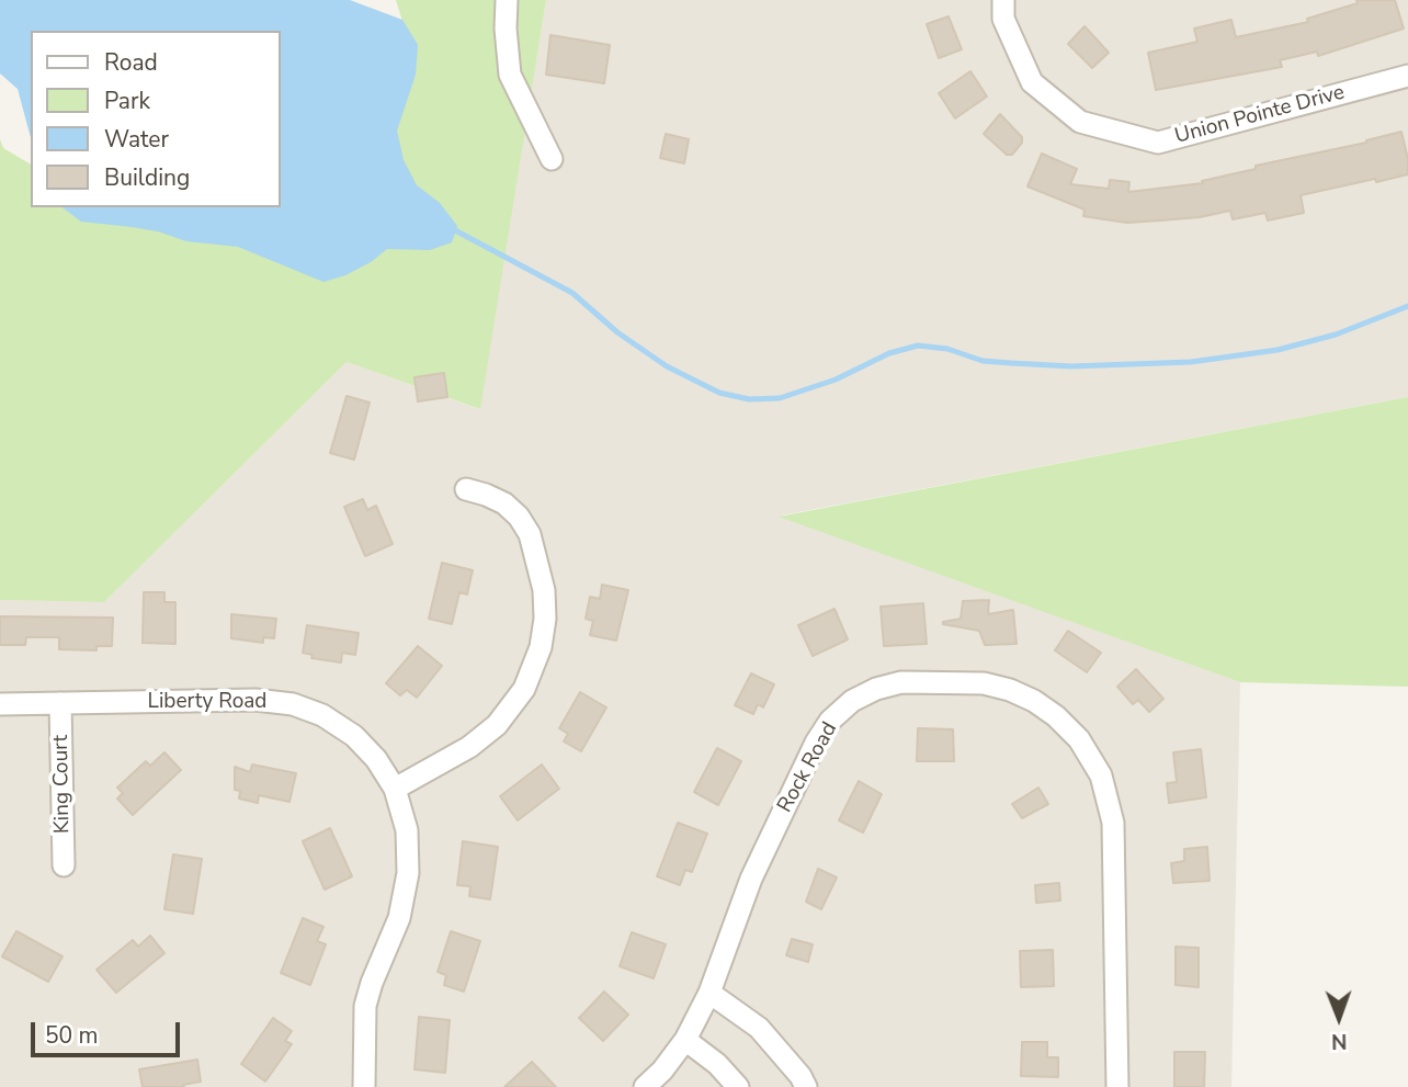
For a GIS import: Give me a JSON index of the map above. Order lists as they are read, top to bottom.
{
  "streets": {
    "street": [
      "Union Pointe Drive",
      "Liberty Road",
      "Rock Road",
      "King Court"
    ]
  },
  "crossings": [
    ["Liberty Road", "King Court"]
  ],
  "legend": [
    "Road",
    "Park",
    "Water",
    "Building"
  ],
  "scale_bar": "50 m",
  "north": "bottom"
}
